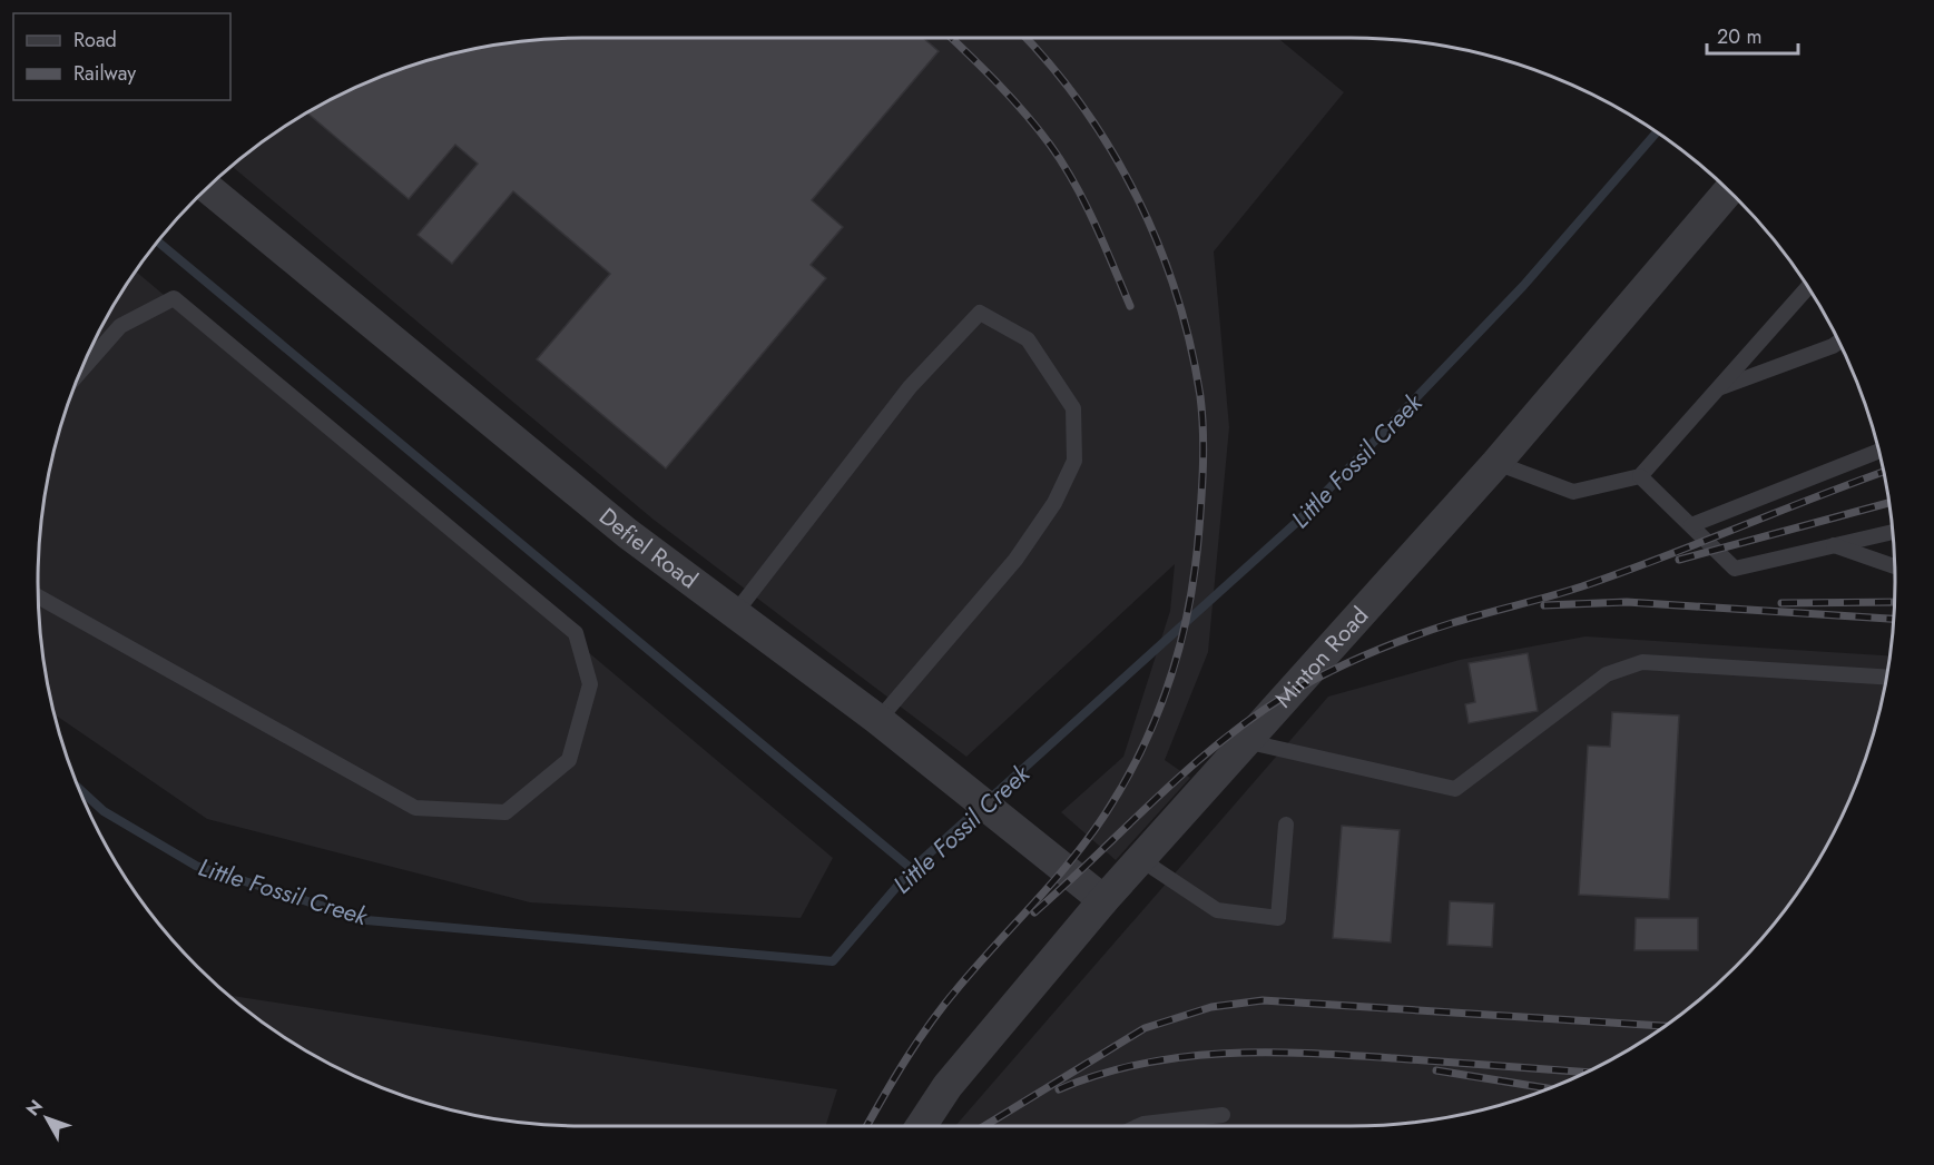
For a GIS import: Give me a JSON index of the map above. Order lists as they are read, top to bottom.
{
  "streets": {
    "street": ["Defiel Road", "Minton Road"]
  },
  "crossings": [
    ["Defiel Road", "Minton Road"]
  ],
  "water": ["Little Fossil Creek"],
  "legend": ["Road", "Railway"],
  "scale_bar": "20 m",
  "north": "top left"
}
